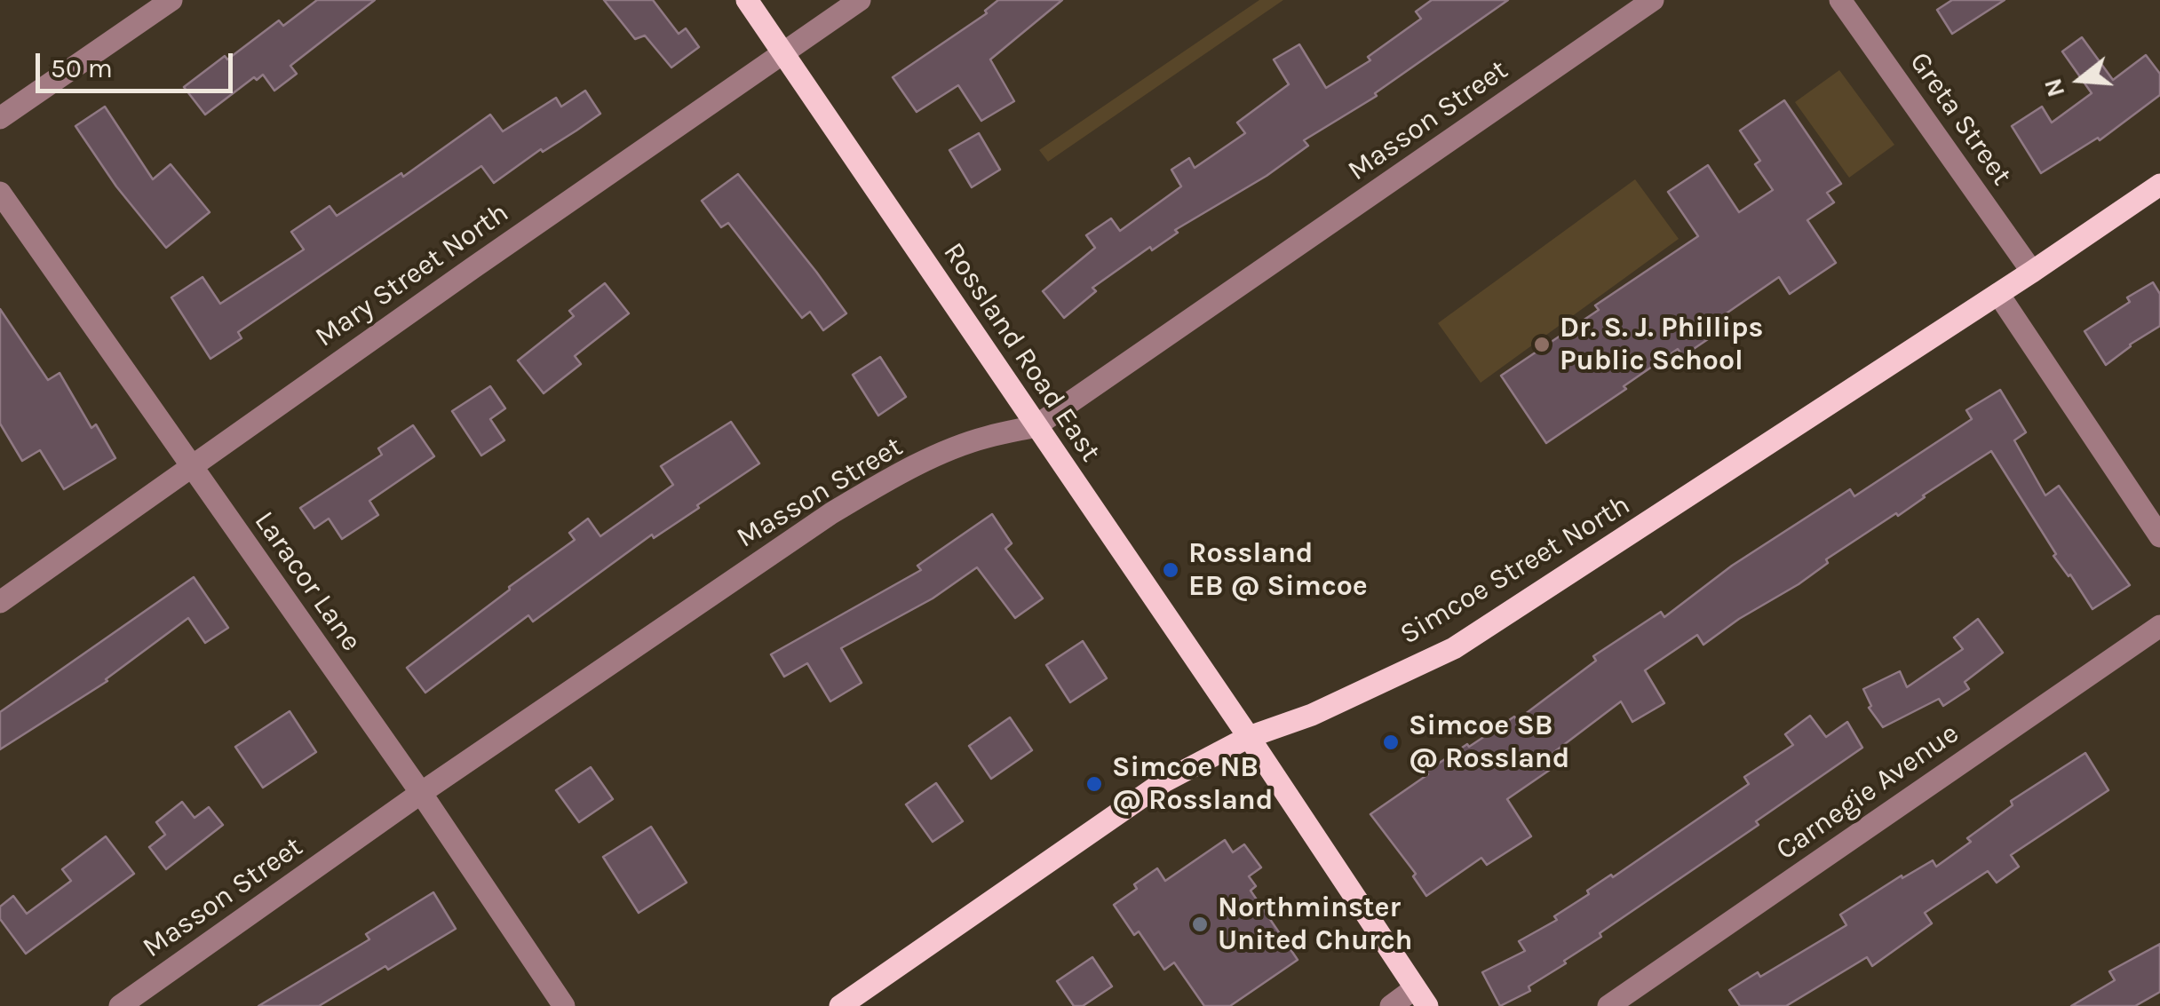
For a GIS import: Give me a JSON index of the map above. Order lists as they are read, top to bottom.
{
  "streets": {
    "main road": ["Rossland Road East", "Simcoe Street North"],
    "street": [
      "Greta Street",
      "Masson Street",
      "Mary Street North",
      "Laracor Lane",
      "Carnegie Avenue"
    ]
  },
  "crossings": [
    ["Greta Street", "Simcoe Street North"],
    ["Masson Street", "Rossland Road East"],
    ["Masson Street", "Laracor Lane"],
    ["Mary Street North", "Rossland Road East"],
    ["Mary Street North", "Laracor Lane"],
    ["Rossland Road East", "Simcoe Street North"]
  ],
  "places": [
    "Dr. S. J. Phillips Public School",
    "Rossland EB @ Simcoe",
    "Simcoe SB @ Rossland",
    "Simcoe NB @ Rossland",
    "Northminster United Church"
  ],
  "scale_bar": "50 m",
  "north": "left"
}
